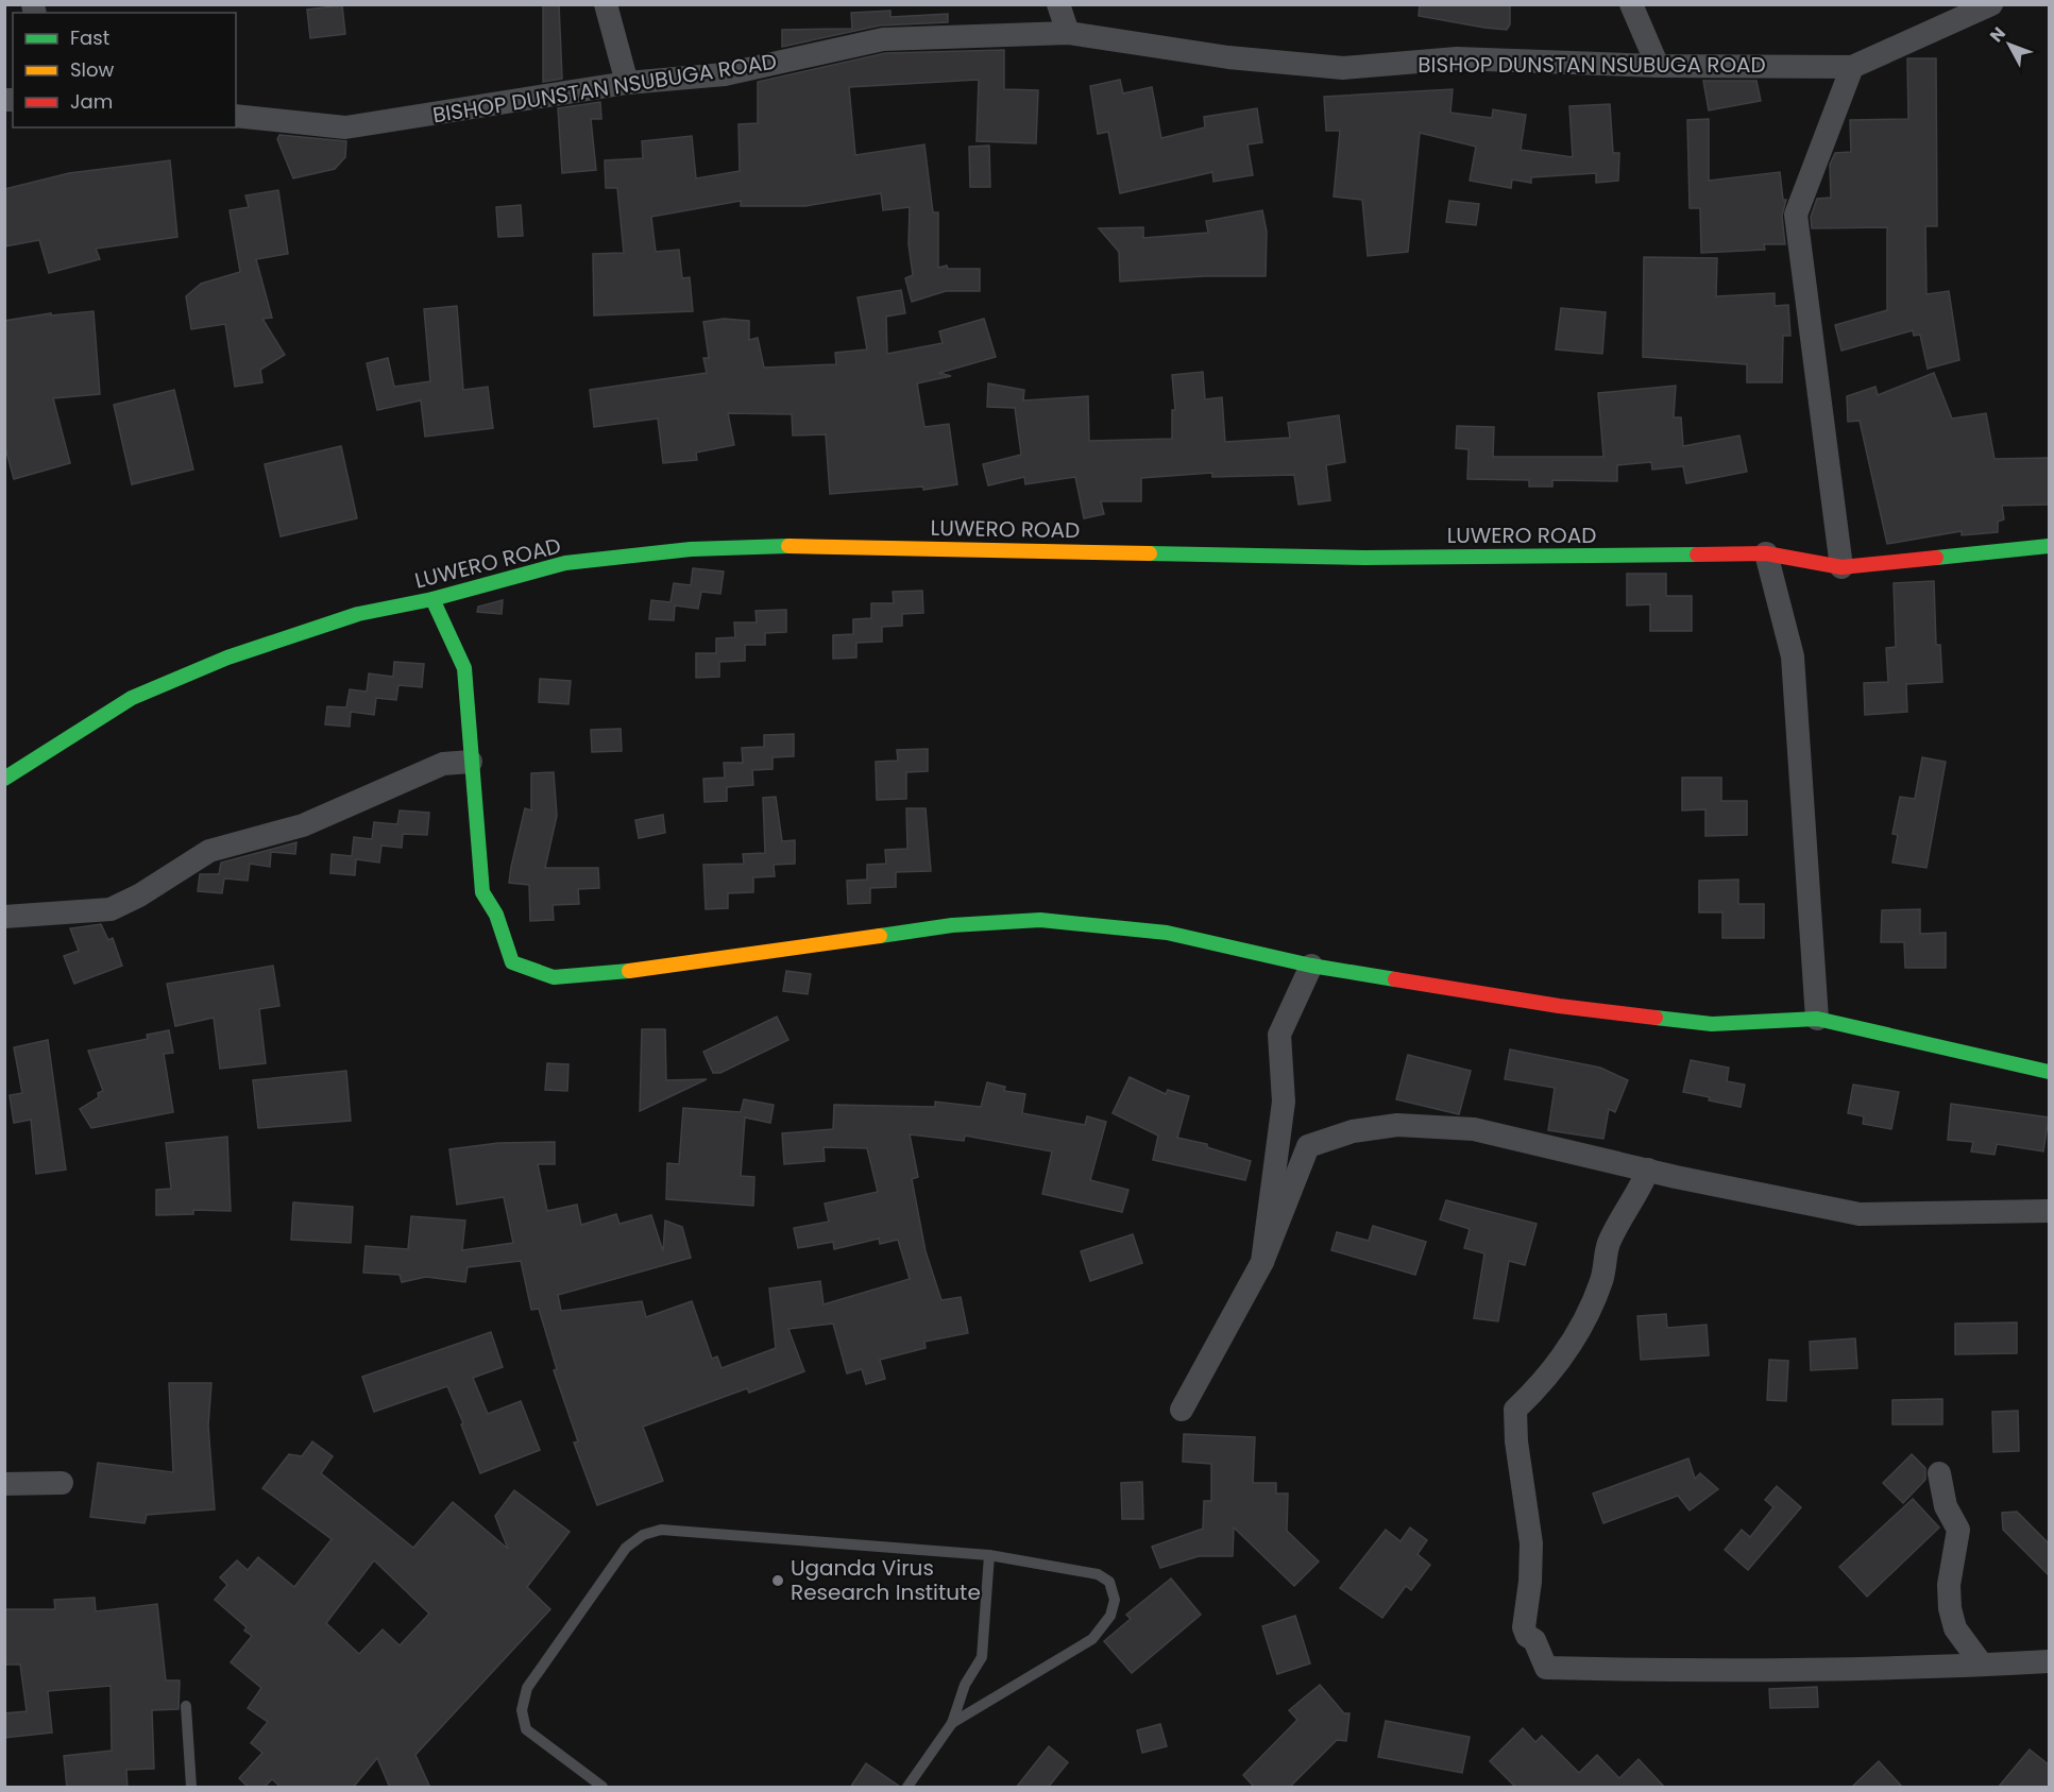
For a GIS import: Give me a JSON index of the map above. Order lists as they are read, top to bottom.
{
  "streets": {
    "street": ["BISHOP DUNSTAN NSUBUGA ROAD", "LUWERO ROAD"]
  },
  "places": ["Uganda Virus Research Institute"],
  "legend": ["Fast", "Slow", "Jam"],
  "north": "top left"
}
